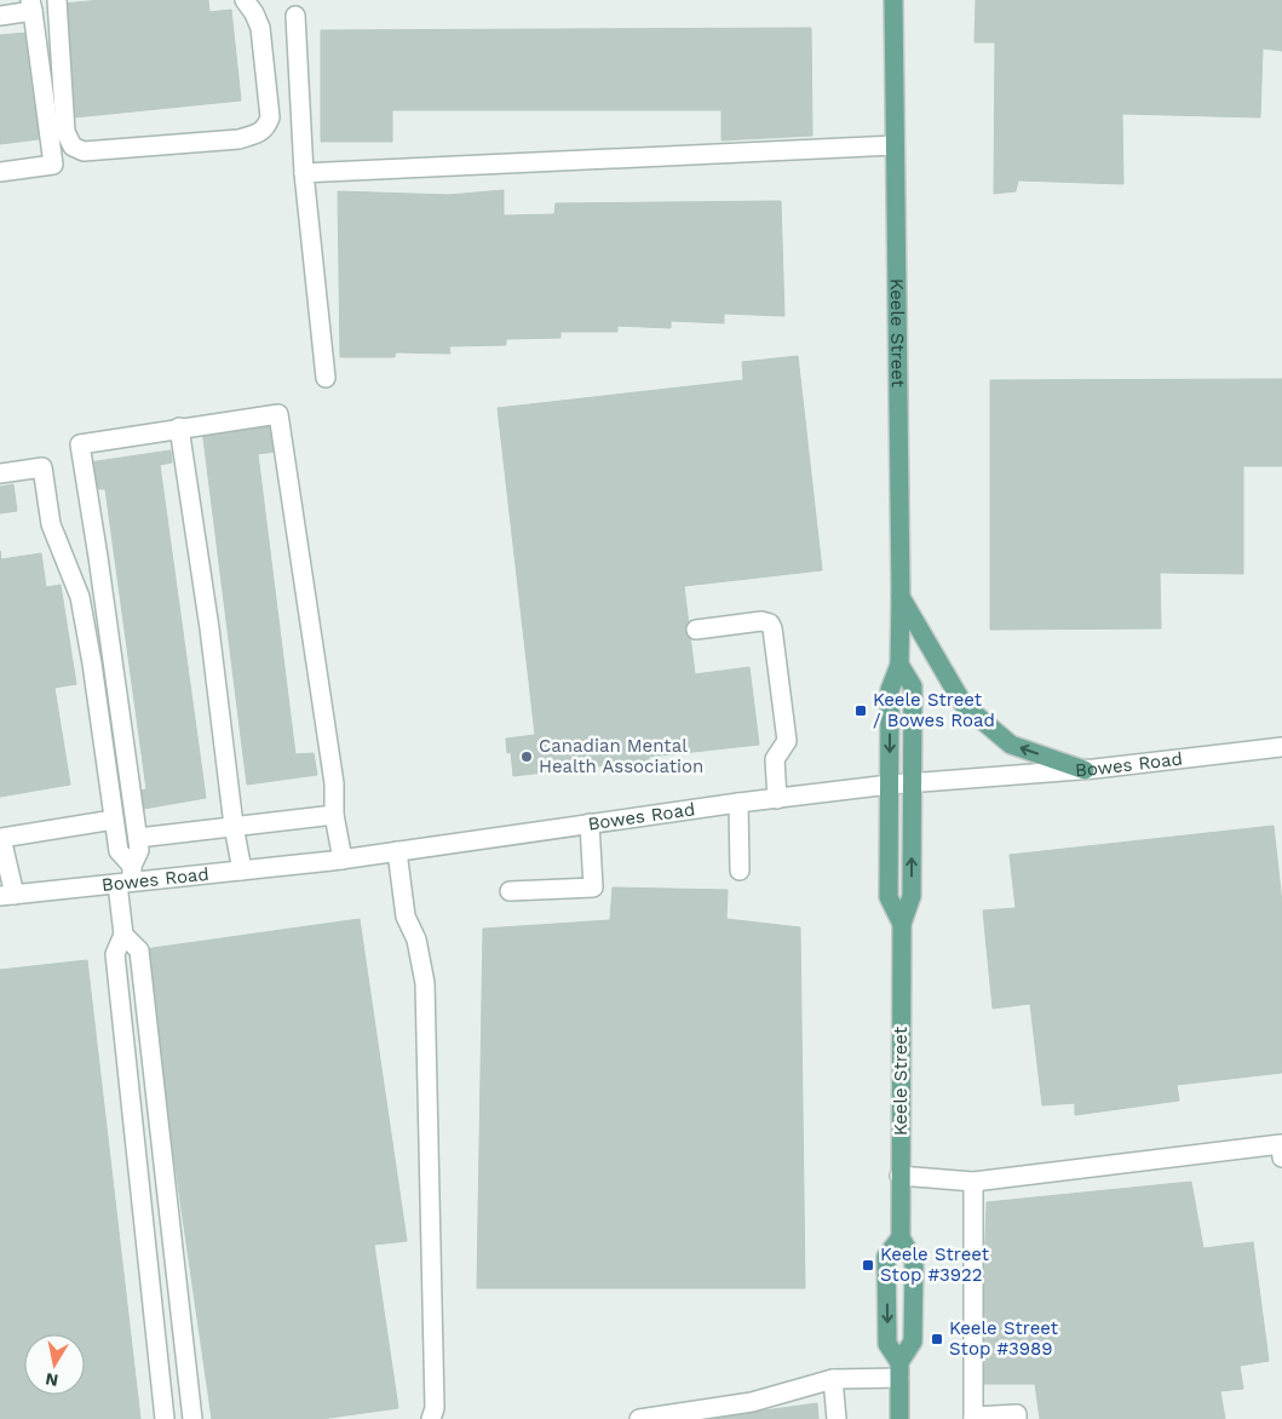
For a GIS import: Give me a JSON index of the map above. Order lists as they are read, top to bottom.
{
  "streets": {
    "main road": ["Keele Street"],
    "street": ["Bowes Road"]
  },
  "crossings": [
    ["Keele Street", "Bowes Road"]
  ],
  "places": {
    "transit": ["Keele Street / Bowes Road", "Keele Street Stop #3922", "Keele Street Stop #3989"],
    "other": ["Canadian Mental Health Association"]
  },
  "north": "bottom"
}
